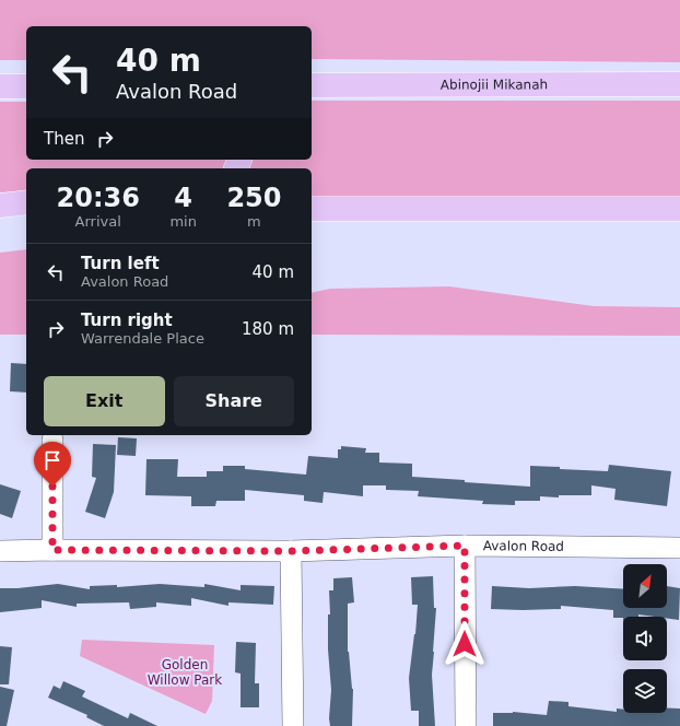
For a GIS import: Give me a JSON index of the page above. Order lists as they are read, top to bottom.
{
  "streets": {
    "main road": ["Abinojii Mikanah"],
    "street": ["Avalon Road"]
  },
  "parks": ["Golden Willow Park"],
  "north": "top right",
  "page": {
    "turn": ["40 m", "Avalon Road"],
    "then": "Then",
    "eta": [
      "20:36",
      "Arrival",
      "4",
      "min",
      "250",
      "m"
    ],
    "list": [
      {
        "name": "Turn left",
        "note": "Avalon Road",
        "value": "40 m"
      },
      {
        "name": "Turn right",
        "note": "Warrendale Place",
        "value": "180 m"
      }
    ],
    "buttons": ["Exit", "Share"]
  }
}
